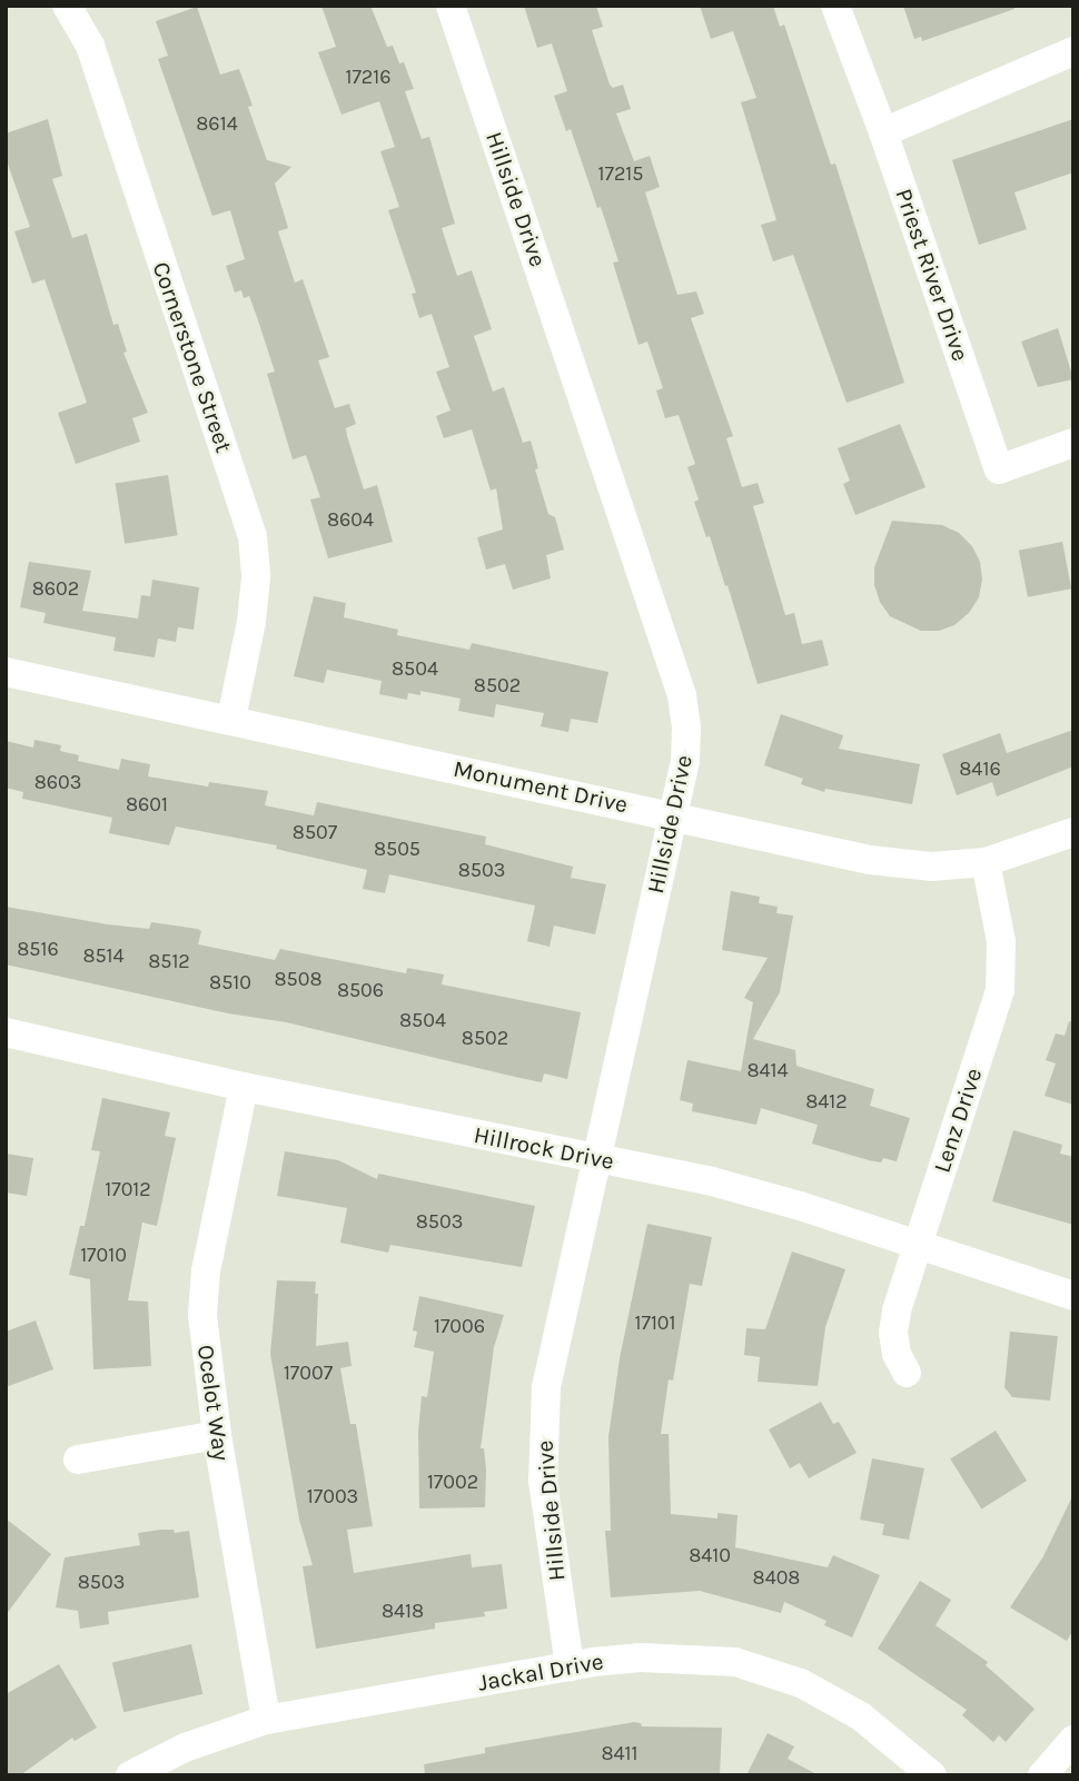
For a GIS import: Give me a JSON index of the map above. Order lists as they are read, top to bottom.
{
  "streets": {
    "street": [
      "Hillside Drive",
      "Priest River Drive",
      "Cornerstone Street",
      "Monument Drive",
      "Lenz Drive",
      "Hillrock Drive",
      "Ocelot Way",
      "Jackal Drive"
    ]
  },
  "crossings": [
    ["Hillside Drive", "Monument Drive"],
    ["Hillside Drive", "Hillrock Drive"],
    ["Hillside Drive", "Jackal Drive"],
    ["Cornerstone Street", "Monument Drive"],
    ["Monument Drive", "Lenz Drive"],
    ["Lenz Drive", "Hillrock Drive"],
    ["Hillrock Drive", "Ocelot Way"],
    ["Ocelot Way", "Jackal Drive"]
  ],
  "house_numbers": [
    "17216",
    "8614",
    "17215",
    "8604",
    "8602",
    "8504",
    "8502",
    "8416",
    "8603",
    "8601",
    "8507",
    "8505",
    "8503",
    "8516",
    "8514",
    "8512",
    "8508",
    "8510",
    "8506",
    "8504",
    "8502",
    "8414",
    "8412",
    "17012",
    "8503",
    "17010",
    "17101",
    "17006",
    "17007",
    "17002",
    "17003",
    "8410",
    "8408",
    "8503",
    "8418",
    "8411"
  ]
}
